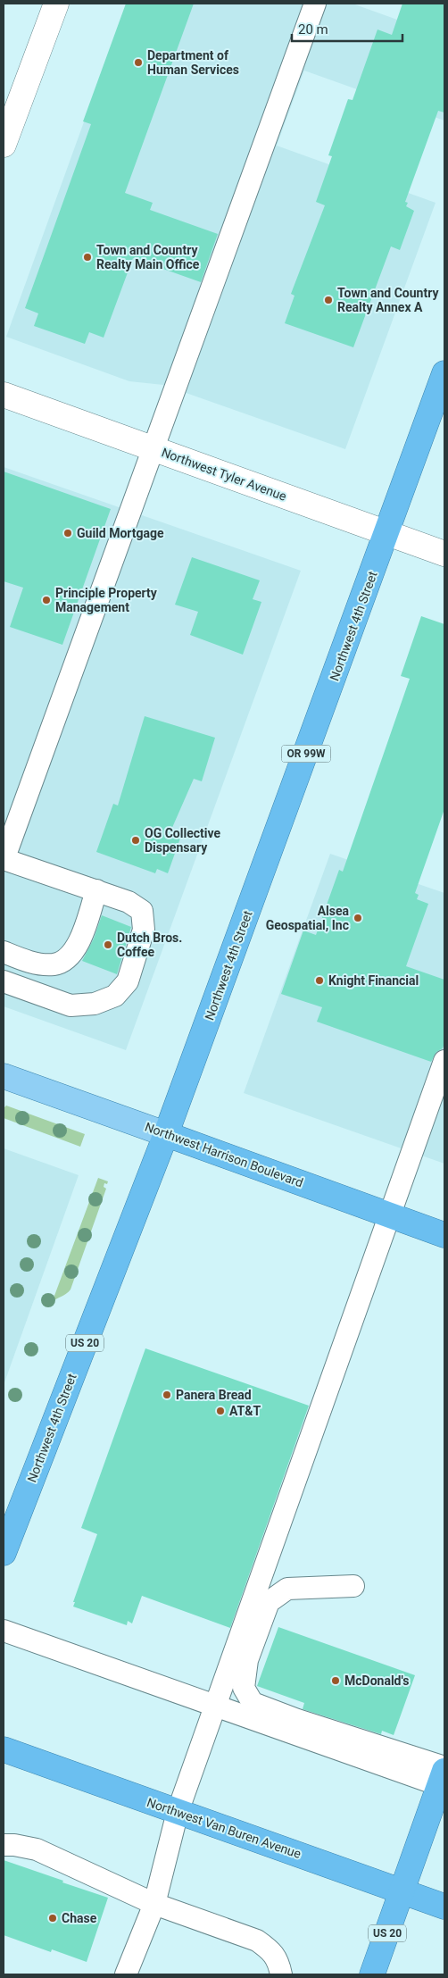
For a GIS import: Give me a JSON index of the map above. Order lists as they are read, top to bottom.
{
  "streets": {
    "highway": [
      "Northwest 4th Street",
      "OR 99W",
      "Northwest Harrison Boulevard",
      "US 20",
      "Northwest Van Buren Avenue"
    ],
    "street": ["Northwest Tyler Avenue"]
  },
  "crossings": [
    ["Northwest Tyler Avenue", "Northwest 4th Street"],
    ["Northwest 4th Street", "Northwest Harrison Boulevard"],
    ["US 20", "Northwest Van Buren Avenue"]
  ],
  "places": [
    "Department of Human Services",
    "Town and Country Realty Main Office",
    "Town and Country Realty Annex A",
    "Guild Mortgage",
    "Principle Property Management",
    "OG Collective Dispensary",
    "Alsea Geospatial, Inc",
    "Dutch Bros. Coffee",
    "Knight Financial",
    "Panera Bread",
    "AT&T",
    "McDonald's",
    "Chase"
  ],
  "scale_bar": "20 m"
}
